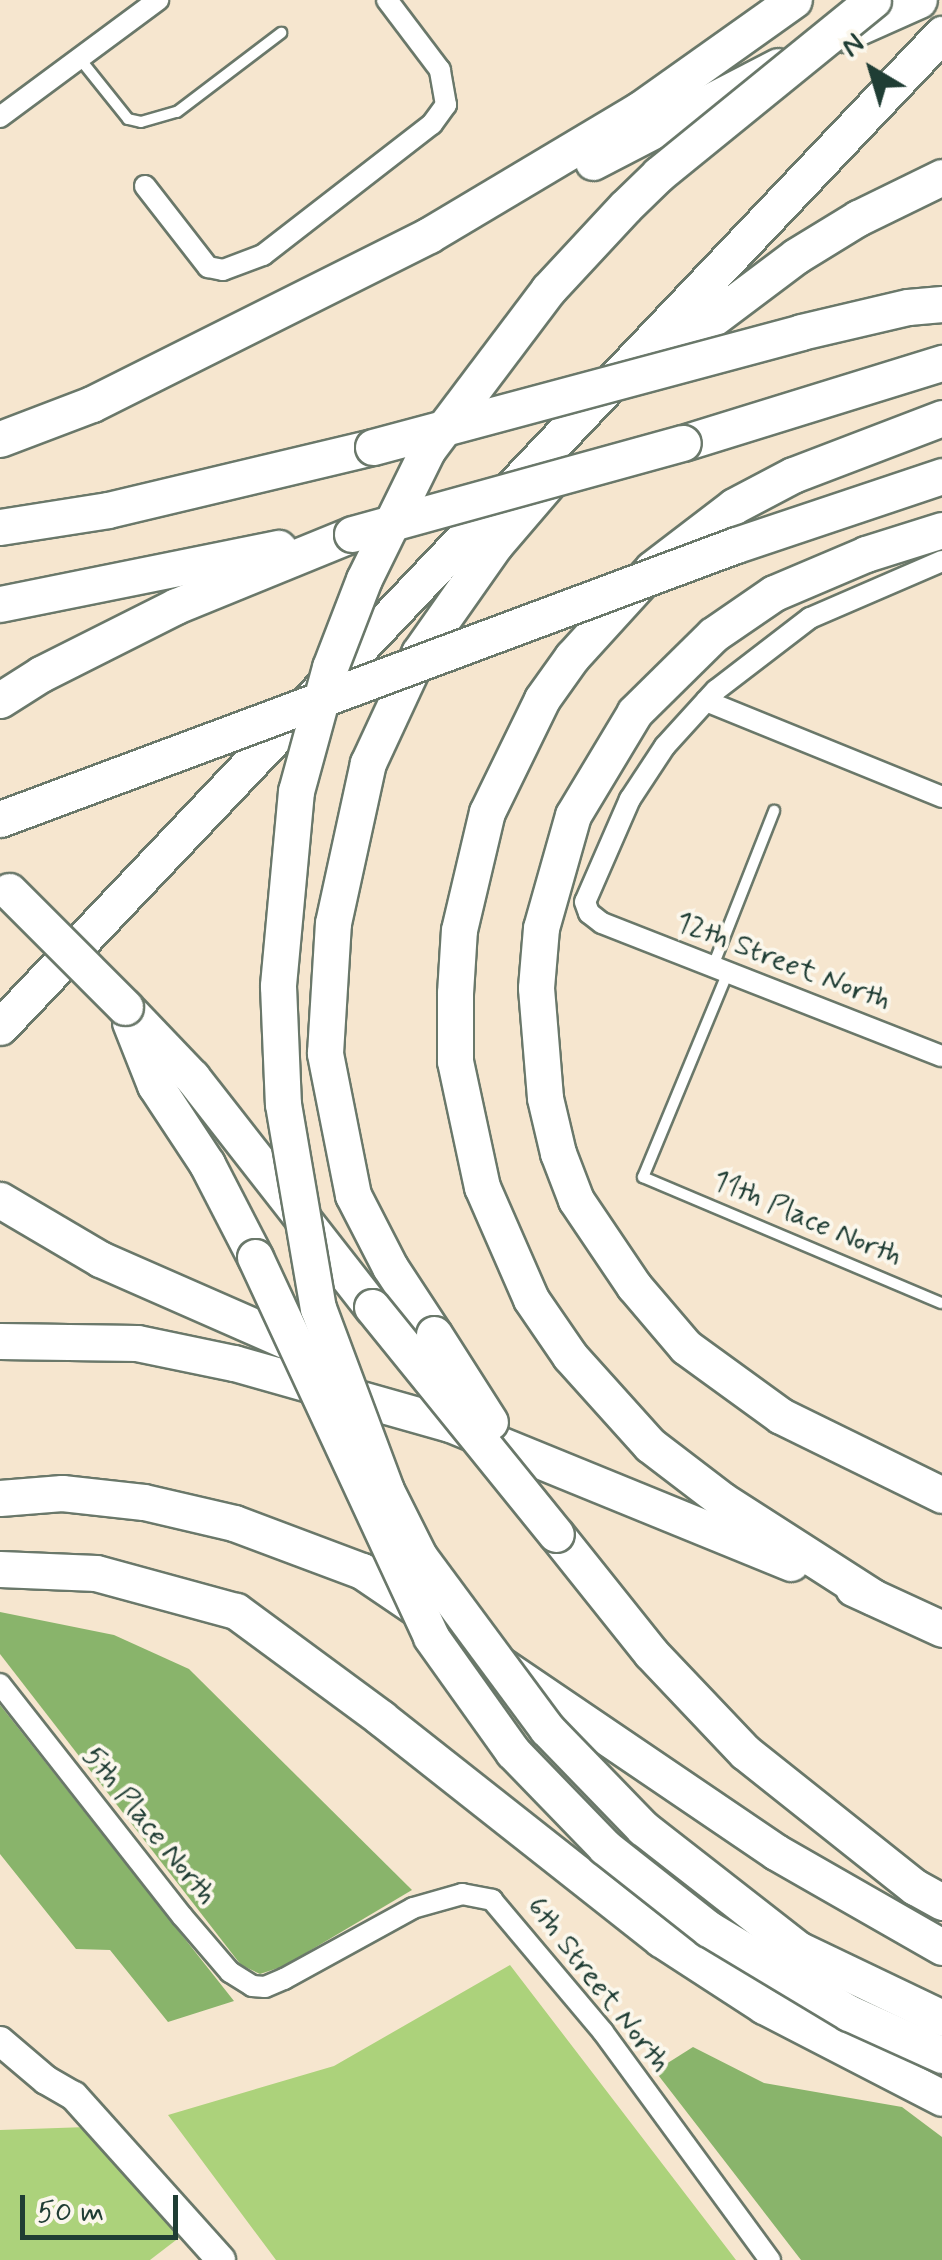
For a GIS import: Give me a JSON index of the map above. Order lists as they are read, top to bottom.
{
  "streets": {
    "street": ["12th Street North", "5th Place North", "6th Street North"],
    "lane": ["11th Place North"]
  },
  "crossings": [
    ["12th Street North", "11th Place North"],
    ["5th Place North", "6th Street North"]
  ],
  "scale_bar": "50 m",
  "north": "top left"
}
